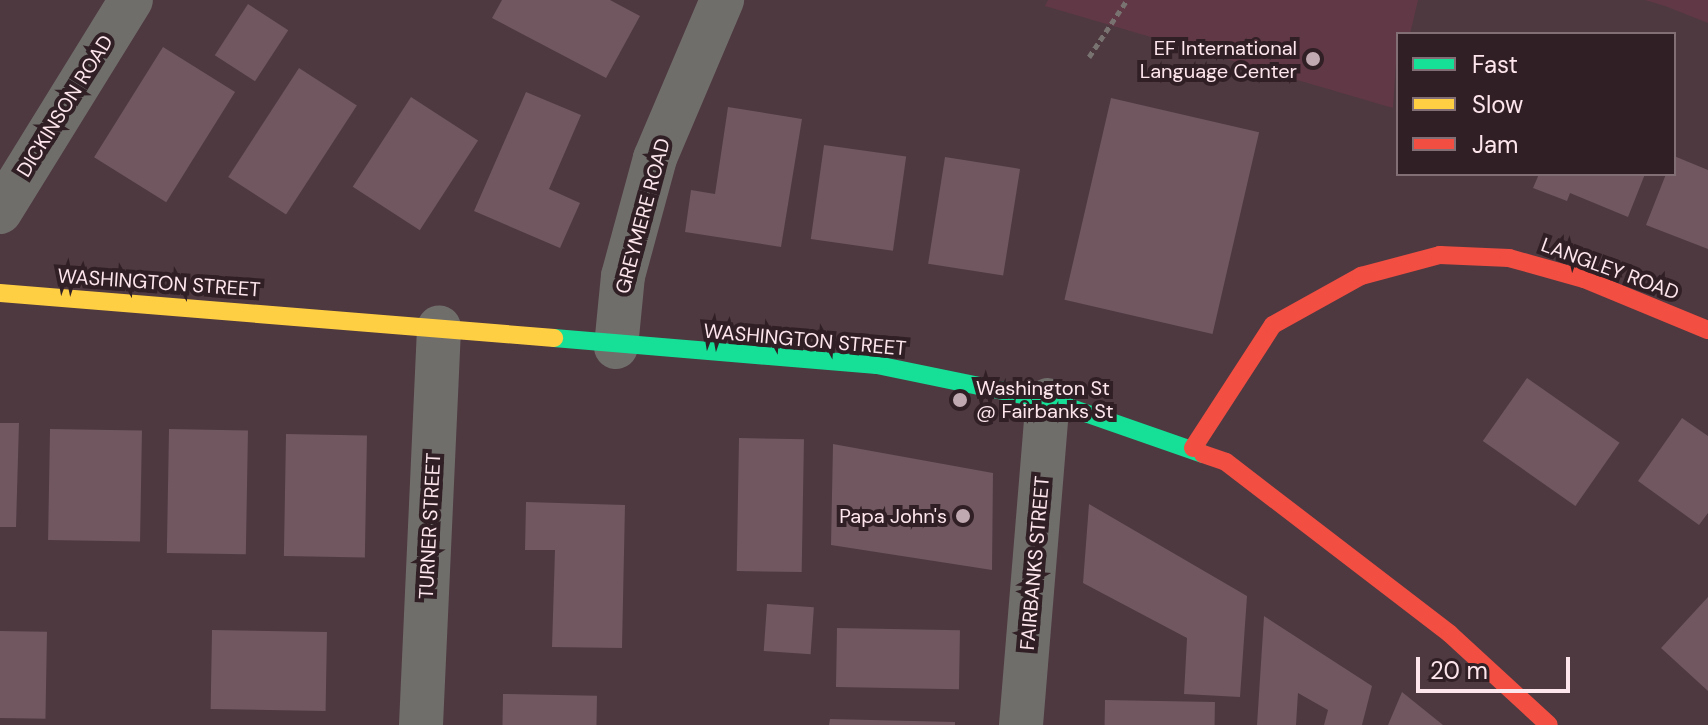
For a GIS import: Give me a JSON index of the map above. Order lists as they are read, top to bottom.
{
  "streets": {
    "main road": ["LANGLEY ROAD", "WASHINGTON STREET"],
    "street": [
      "DICKINSON ROAD",
      "GREYMERE ROAD",
      "TURNER STREET",
      "FAIRBANKS STREET"
    ]
  },
  "crossings": [
    ["GREYMERE ROAD", "WASHINGTON STREET"],
    ["LANGLEY ROAD", "WASHINGTON STREET"],
    ["WASHINGTON STREET", "TURNER STREET"],
    ["WASHINGTON STREET", "FAIRBANKS STREET"]
  ],
  "places": ["EF International Language Center", "Washington St @ Fairbanks St", "Papa John's"],
  "legend": ["Fast", "Slow", "Jam"],
  "scale_bar": "20 m"
}
